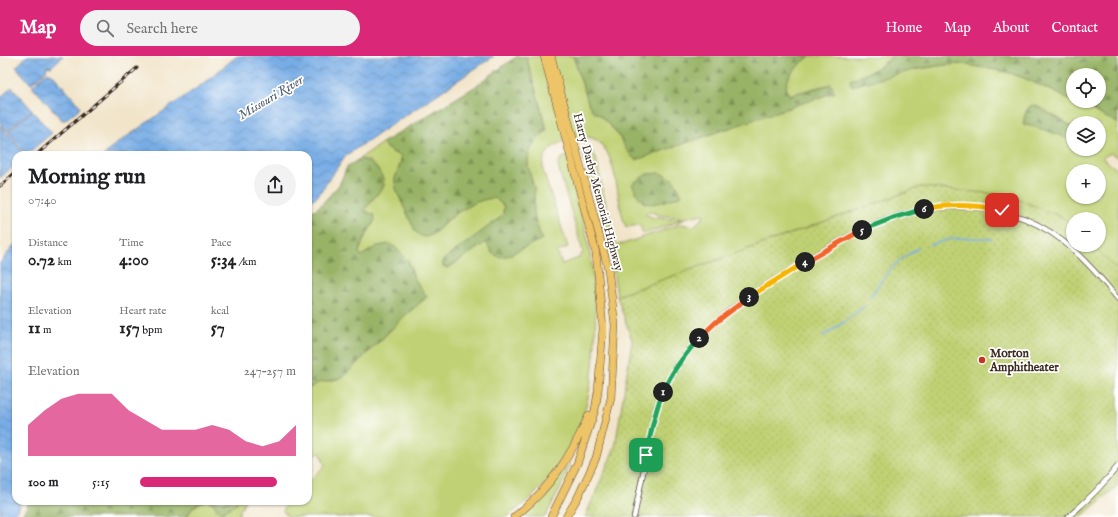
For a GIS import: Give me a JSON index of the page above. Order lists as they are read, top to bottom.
{
  "streets": {
    "highway": ["Harry Darby Memorial Highway"]
  },
  "water": ["Missouri River"],
  "places": ["Morton Amphitheater"],
  "page": {
    "header": "Map",
    "search": "Search here",
    "nav": [
      "Home",
      "Map",
      "About",
      "Contact"
    ],
    "map_buttons": ["+", "−"],
    "heading": ["Morning run", "07:40"],
    "pins": [
      "6",
      "5",
      "4",
      "3",
      "2",
      "1"
    ],
    "stats": [
      ["Distance", "0.72 km"],
      ["Time", "4:00"],
      ["Pace", "5:34 /km"],
      ["Elevation", "11 m"],
      ["Heart rate", "157 bpm"],
      ["kcal", "57"]
    ],
    "chart": ["Elevation", "247–257 m"],
    "list": [
      {
        "name": "100 m",
        "note": "5:15"
      }
    ]
  }
}
